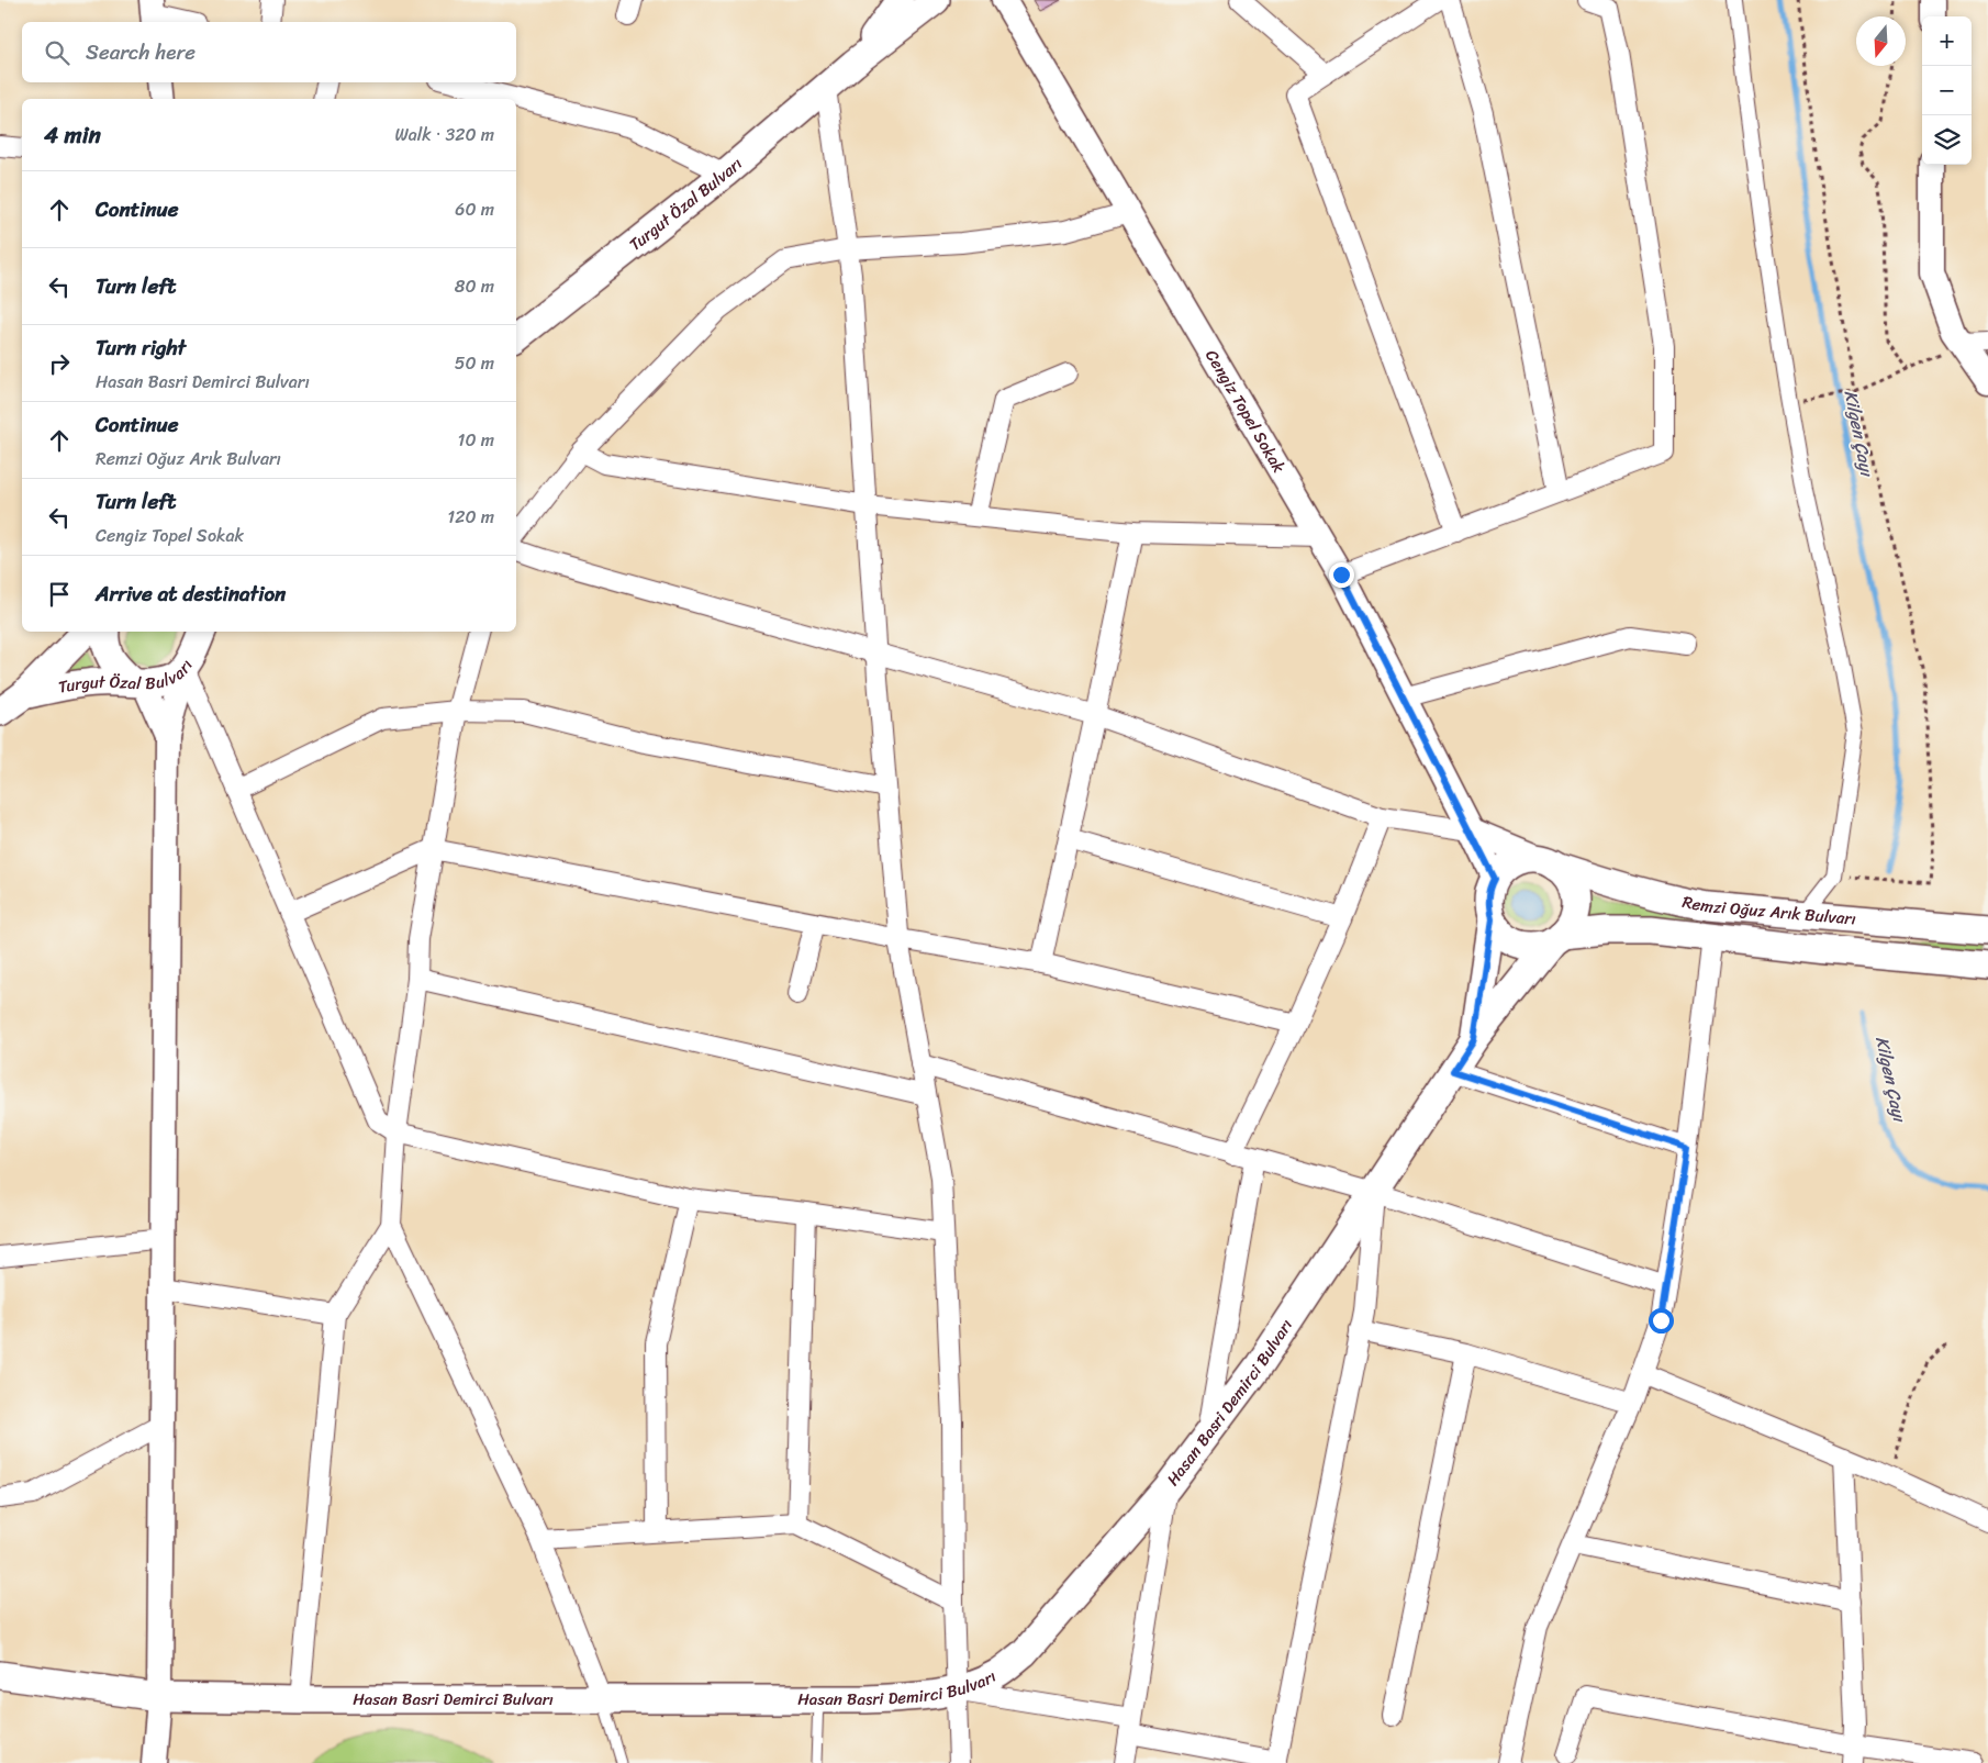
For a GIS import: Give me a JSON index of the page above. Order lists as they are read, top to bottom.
{
  "streets": {
    "main road": ["Turgut Özal Bulvarı", "Remzi Oğuz Arık Bulvarı", "Hasan Basri Demirci Bulvarı"],
    "street": ["Cengiz Topel Sokak"]
  },
  "crossings": [
    ["Cengiz Topel Sokak", "Remzi Oğuz Arık Bulvarı"],
    ["Cengiz Topel Sokak", "Hasan Basri Demirci Bulvarı"],
    ["Remzi Oğuz Arık Bulvarı", "Hasan Basri Demirci Bulvarı"]
  ],
  "water": ["Kilgen Çayı"],
  "north": "bottom",
  "page": {
    "map_buttons": ["+", "−"],
    "search": "Search here",
    "heading": ["4 min", "Walk · 320 m"],
    "list": [
      ["Continue", "60 m"],
      ["Turn left", "80 m"],
      ["Turn right", "Hasan Basri Demirci Bulvarı", "50 m"],
      ["Continue", "Remzi Oğuz Arık Bulvarı", "10 m"],
      ["Turn left", "Cengiz Topel Sokak", "120 m"],
      "Arrive at destination"
    ]
  }
}
